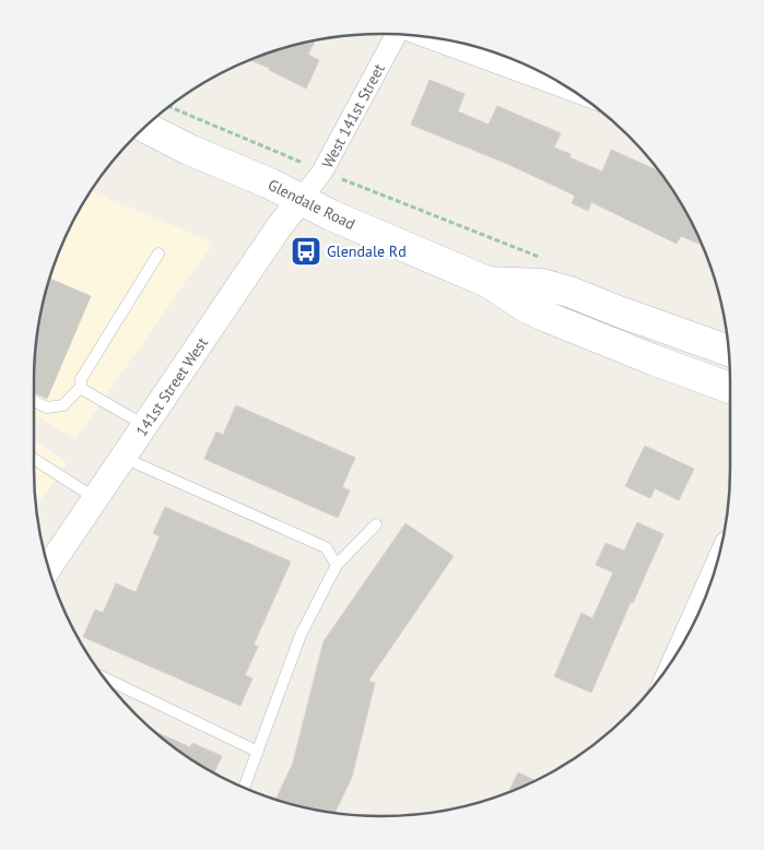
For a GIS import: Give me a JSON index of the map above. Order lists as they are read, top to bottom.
{
  "streets": {
    "main road": ["Glendale Road"],
    "street": ["West 141st Street", "141st Street West"]
  },
  "crossings": [
    ["West 141st Street", "Glendale Road"],
    ["West 141st Street", "141st Street West"],
    ["Glendale Road", "141st Street West"]
  ],
  "places": {
    "bus stop": ["Glendale Rd"]
  }
}
